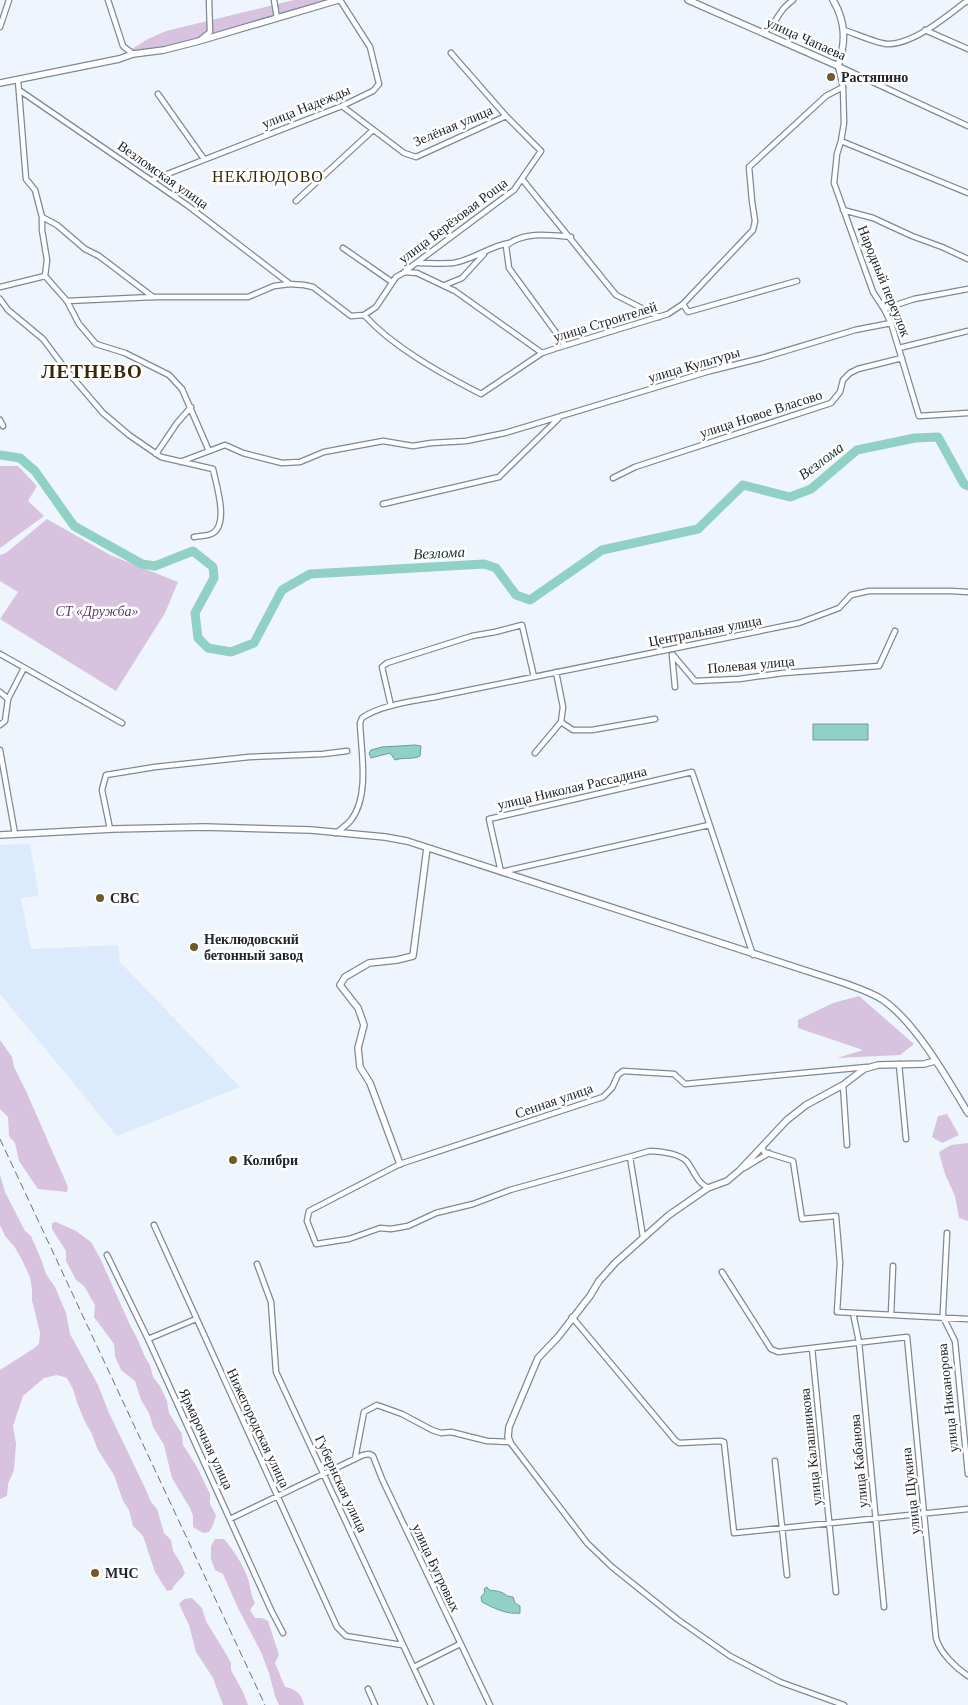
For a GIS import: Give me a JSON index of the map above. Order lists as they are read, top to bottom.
{
  "streets": {
    "street": [
      "улица Чапаева",
      "улица Надежды",
      "Зелёная улица",
      "Везломская улица",
      "улица Берёзовая Роща",
      "Народный переулок",
      "улица Строителей",
      "улица Культуры",
      "улица Новое Власово",
      "Центральная улица",
      "Полевая улица",
      "улица Николая Рассадина",
      "Сенная улица",
      "улица Никанорова",
      "Нижегородская улица",
      "Ярмарочная улица",
      "улица Калашникова",
      "улица Кабанова",
      "Губернская улица",
      "улица Щукина",
      "улица Бугровых"
    ]
  },
  "crossings": [
    ["улица Чапаева", "Народный переулок"],
    ["улица Надежды", "Зелёная улица"],
    ["улица Надежды", "Везломская улица"],
    ["Зелёная улица", "улица Берёзовая Роща"],
    ["улица Берёзовая Роща", "улица Строителей"],
    ["Народный переулок", "улица Строителей"],
    ["Народный переулок", "улица Культуры"],
    ["Народный переулок", "улица Новое Власово"],
    ["Нижегородская улица", "Губернская улица"],
    ["улица Кабанова", "улица Щукина"]
  ],
  "districts": ["НЕКЛЮДОВО", "ЛЕТНЕВО"],
  "water": ["Везлома"],
  "parks": ["СТ «Дружба»"],
  "places": [
    "Растяпино",
    "СВС",
    "Неклюдовский бетонный завод",
    "Колибри",
    "МЧС"
  ]
}
